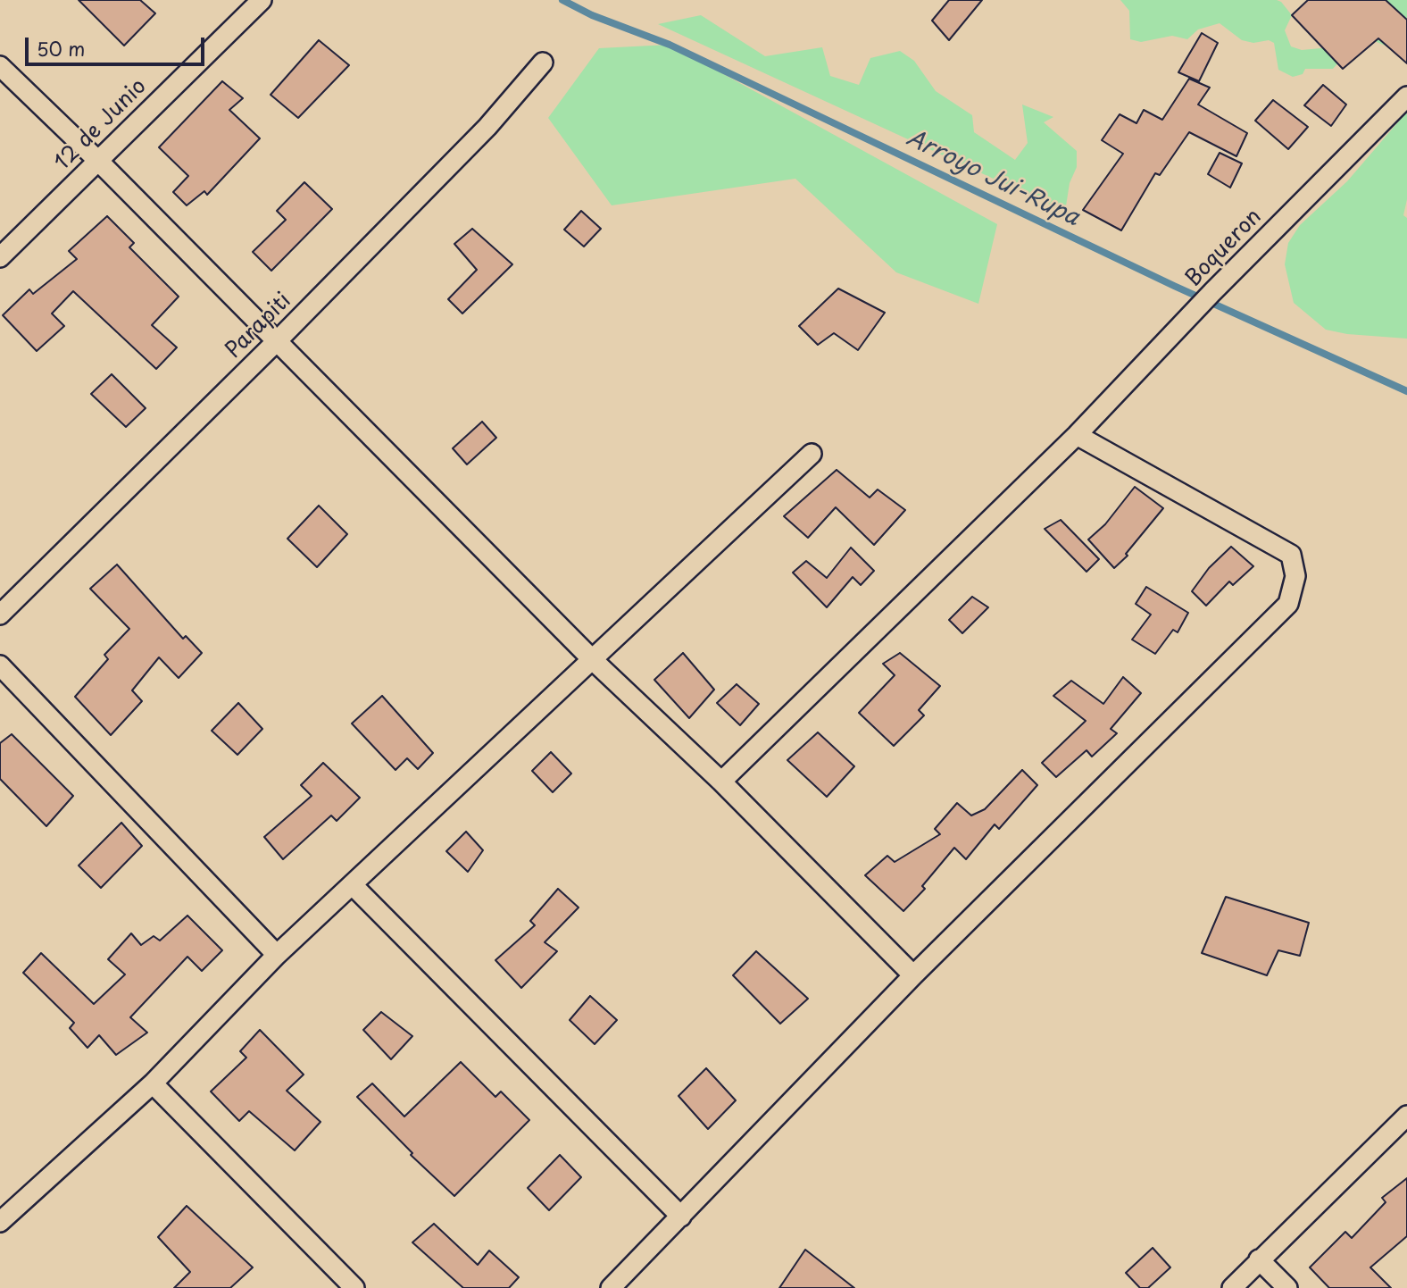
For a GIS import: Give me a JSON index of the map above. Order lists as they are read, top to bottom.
{
  "streets": {
    "street": ["12 de Junio", "Boqueron", "Parapiti"]
  },
  "water": ["Arroyo Jui-Rupa"],
  "scale_bar": "50 m"
}
